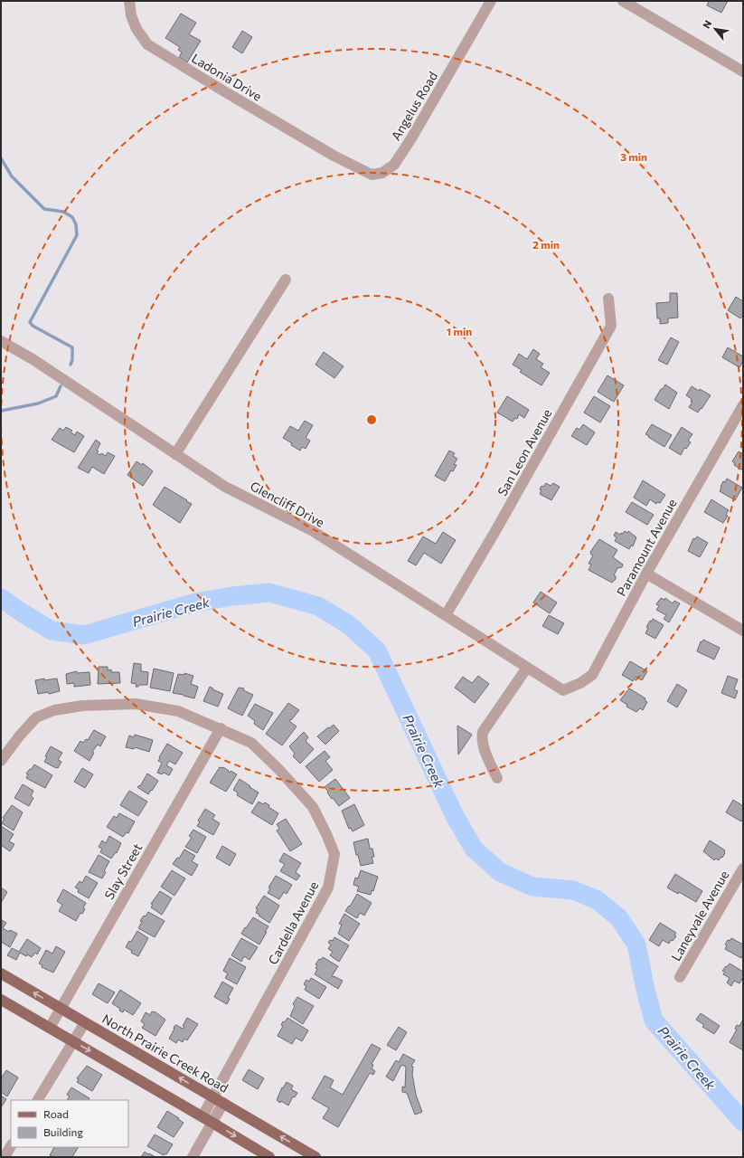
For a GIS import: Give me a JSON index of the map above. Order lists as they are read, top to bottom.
{
  "streets": {
    "main road": ["North Prairie Creek Road"],
    "street": [
      "Ladonia Drive",
      "Angelus Road",
      "San Leon Avenue",
      "Glencliff Drive",
      "Paramount Avenue",
      "Slay Street",
      "Laneyvale Avenue",
      "Cardella Avenue"
    ]
  },
  "crossings": [
    ["Ladonia Drive", "Angelus Road"],
    ["San Leon Avenue", "Glencliff Drive"],
    ["Glencliff Drive", "Paramount Avenue"],
    ["Slay Street", "Cardella Avenue"],
    ["Slay Street", "North Prairie Creek Road"],
    ["Cardella Avenue", "North Prairie Creek Road"]
  ],
  "water": ["Prairie Creek"],
  "legend": ["Road", "Building"],
  "north": "top left",
  "rings": ["3 min", "2 min", "1 min"]
}
